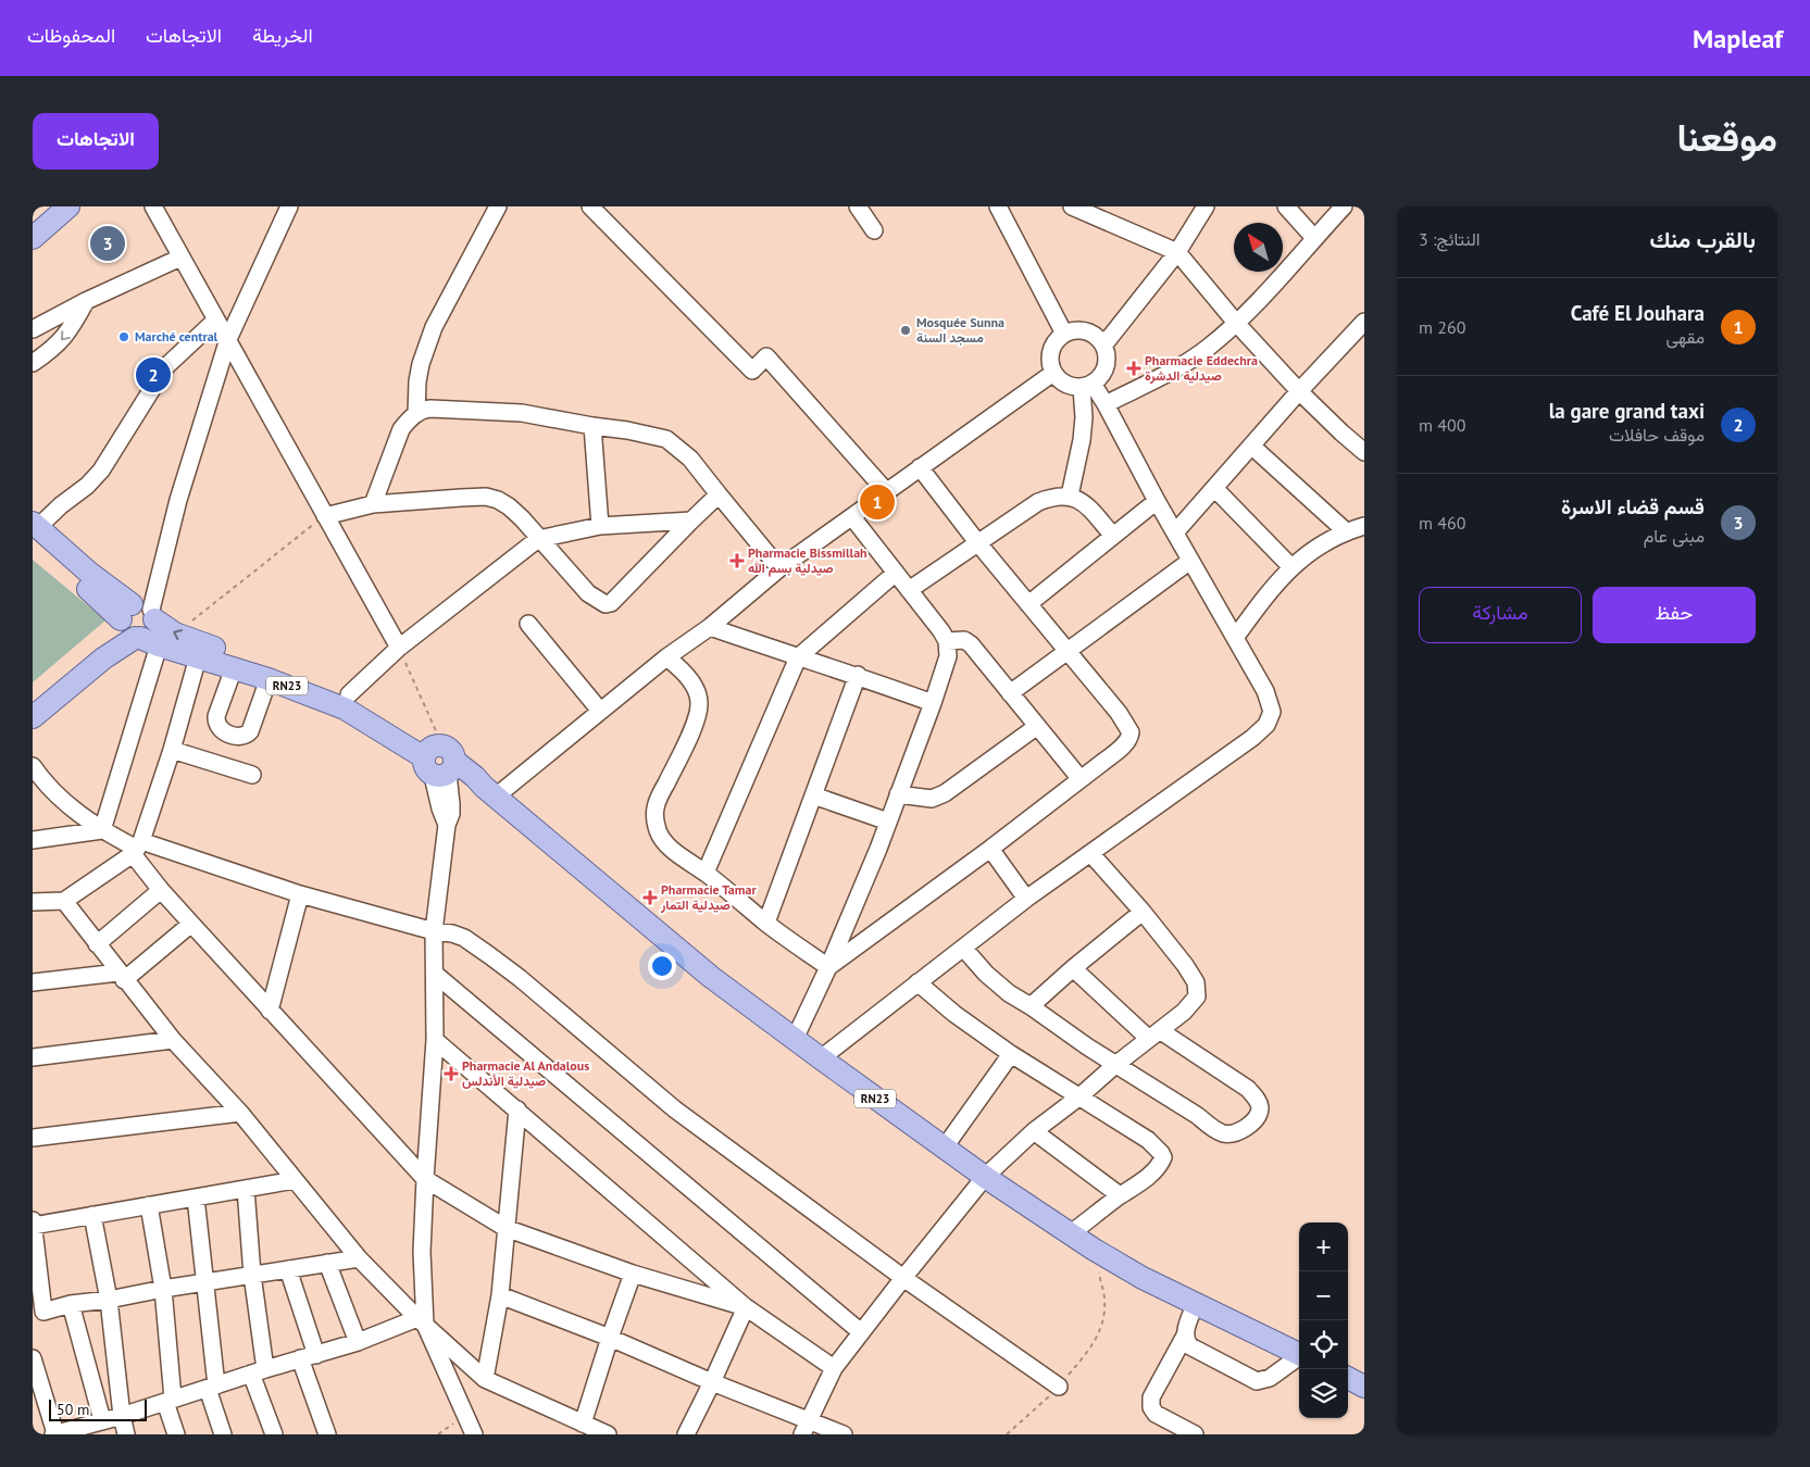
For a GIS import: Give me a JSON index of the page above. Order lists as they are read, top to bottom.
{
  "streets": {
    "main road": ["RN23"]
  },
  "places": {
    "other": ["Mosquée Sunna مسجد السنة", "Marché central"],
    "health": [
      "Pharmacie Eddechra صيدلية الدشرة",
      "Pharmacie Bissmillah صيدلية بسم الله",
      "Pharmacie Tamar صيدلية التمار",
      "Pharmacie Al Andalous صيدلية الأندلس"
    ]
  },
  "scale_bar": "50 m",
  "north": "top left",
  "page": {
    "header": "Mapleaf",
    "nav": ["الخريطة", "الاتجاهات", "المحفوظات"],
    "title": "موقعنا",
    "buttons": [
      "الاتجاهات",
      ["حفظ", "مشاركة"]
    ],
    "heading": ["بالقرب منك", "النتائج: 3"],
    "pins": ["3", "2", "1"],
    "list": [
      {
        "mark": "1",
        "name": "Café El Jouhara",
        "note": "مقهى",
        "value": "260 m"
      },
      {
        "mark": "2",
        "name": "la gare grand taxi",
        "note": "موقف حافلات",
        "value": "400 m"
      },
      {
        "mark": "3",
        "name": "قسم قضاء الاسرة",
        "note": "مبنى عام",
        "value": "460 m"
      }
    ],
    "map_buttons": ["+", "−"],
    "scale": "50 m"
  }
}
